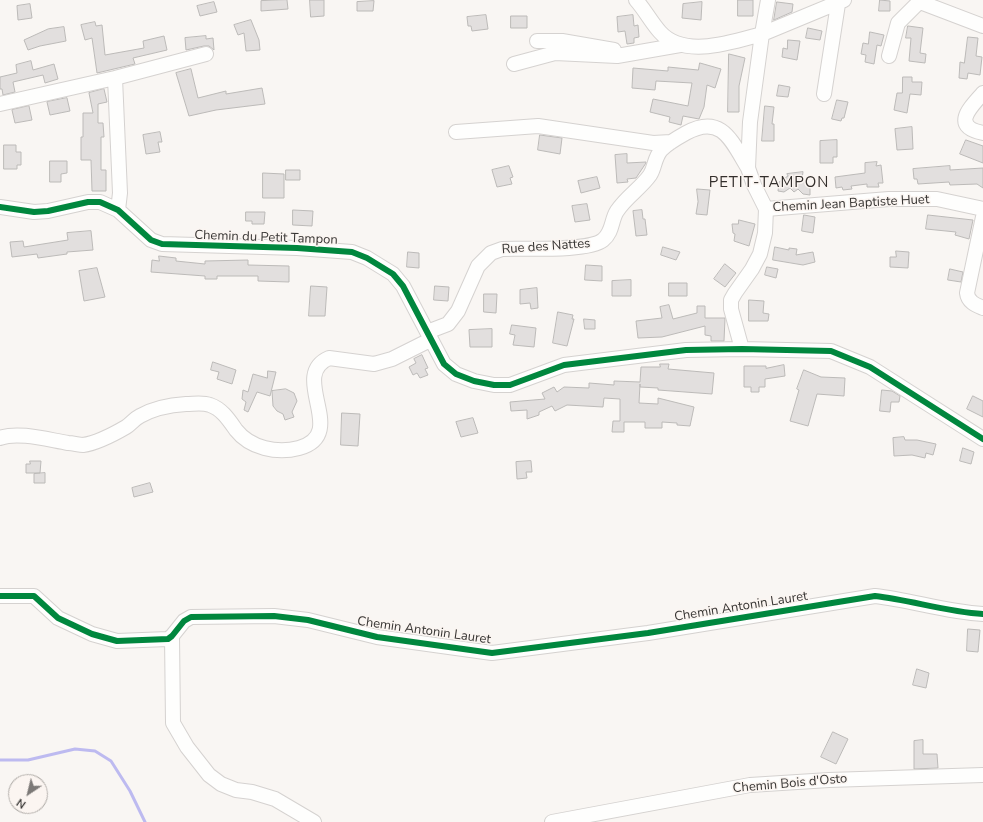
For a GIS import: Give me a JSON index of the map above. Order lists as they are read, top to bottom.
{
  "streets": {
    "street": [
      "Chemin Jean Baptiste Huet",
      "Chemin du Petit Tampon",
      "Rue des Nattes",
      "Chemin Antonin Lauret",
      "Chemin Bois d'Osto"
    ]
  },
  "crossings": [
    ["Chemin du Petit Tampon", "Rue des Nattes"]
  ],
  "districts": ["PETIT-TAMPON"],
  "north": "bottom left"
}
